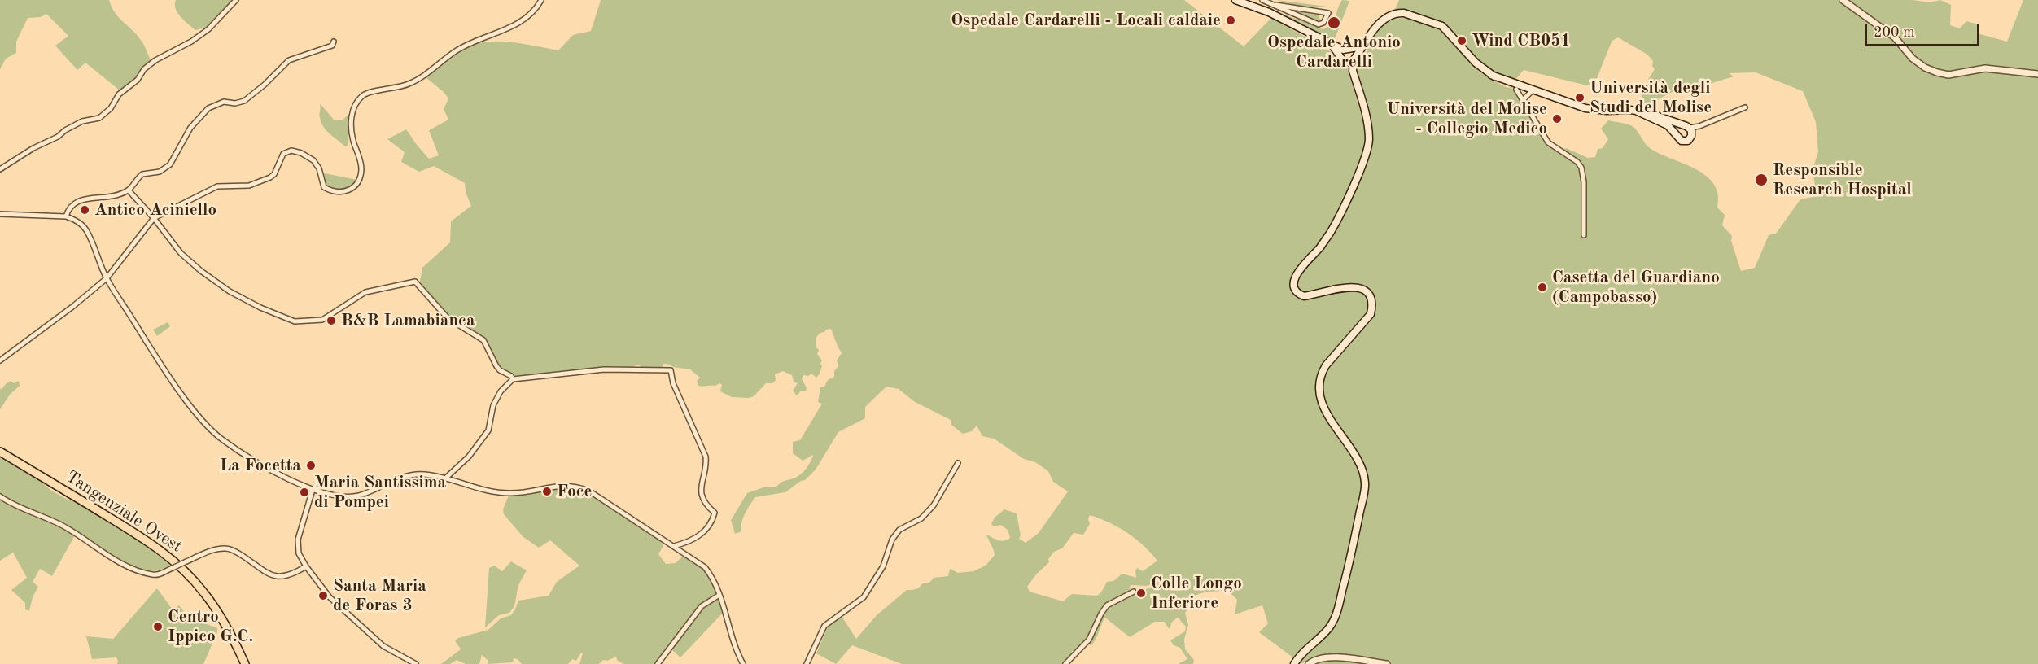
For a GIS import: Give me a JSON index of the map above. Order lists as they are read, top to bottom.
{
  "streets": {
    "main road": ["Tangenziale Ovest"]
  },
  "places": [
    "Ospedale Cardarelli - Locali caldaie",
    "Ospedale Antonio Cardarelli",
    "Wind CB051",
    "Università degli Studi del Molise",
    "Università del Molise - Collegio Medico",
    "Responsible Research Hospital",
    "Antico Aciniello",
    "Casetta del Guardiano (Campobasso)",
    "B&B Lamabianca",
    "La Focetta",
    "Foce",
    "Maria Santissima di Pompei",
    "Colle Longo Inferiore",
    "Santa Maria de Foras 3",
    "Centro Ippico G.C."
  ],
  "scale_bar": "200 m"
}
